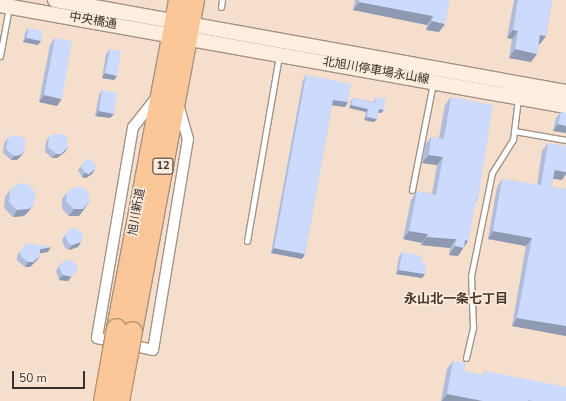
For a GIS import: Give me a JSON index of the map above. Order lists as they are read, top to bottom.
{
  "streets": {
    "highway": ["12", "旭川新道"],
    "main road": ["中央橋通", "北旭川停車場永山線"]
  },
  "crossings": [
    ["中央橋通", "北旭川停車場永山線"],
    ["中央橋通", "旭川新道"],
    ["北旭川停車場永山線", "旭川新道"]
  ],
  "districts": ["永山北一条七丁目"],
  "scale_bar": "50 m"
}
